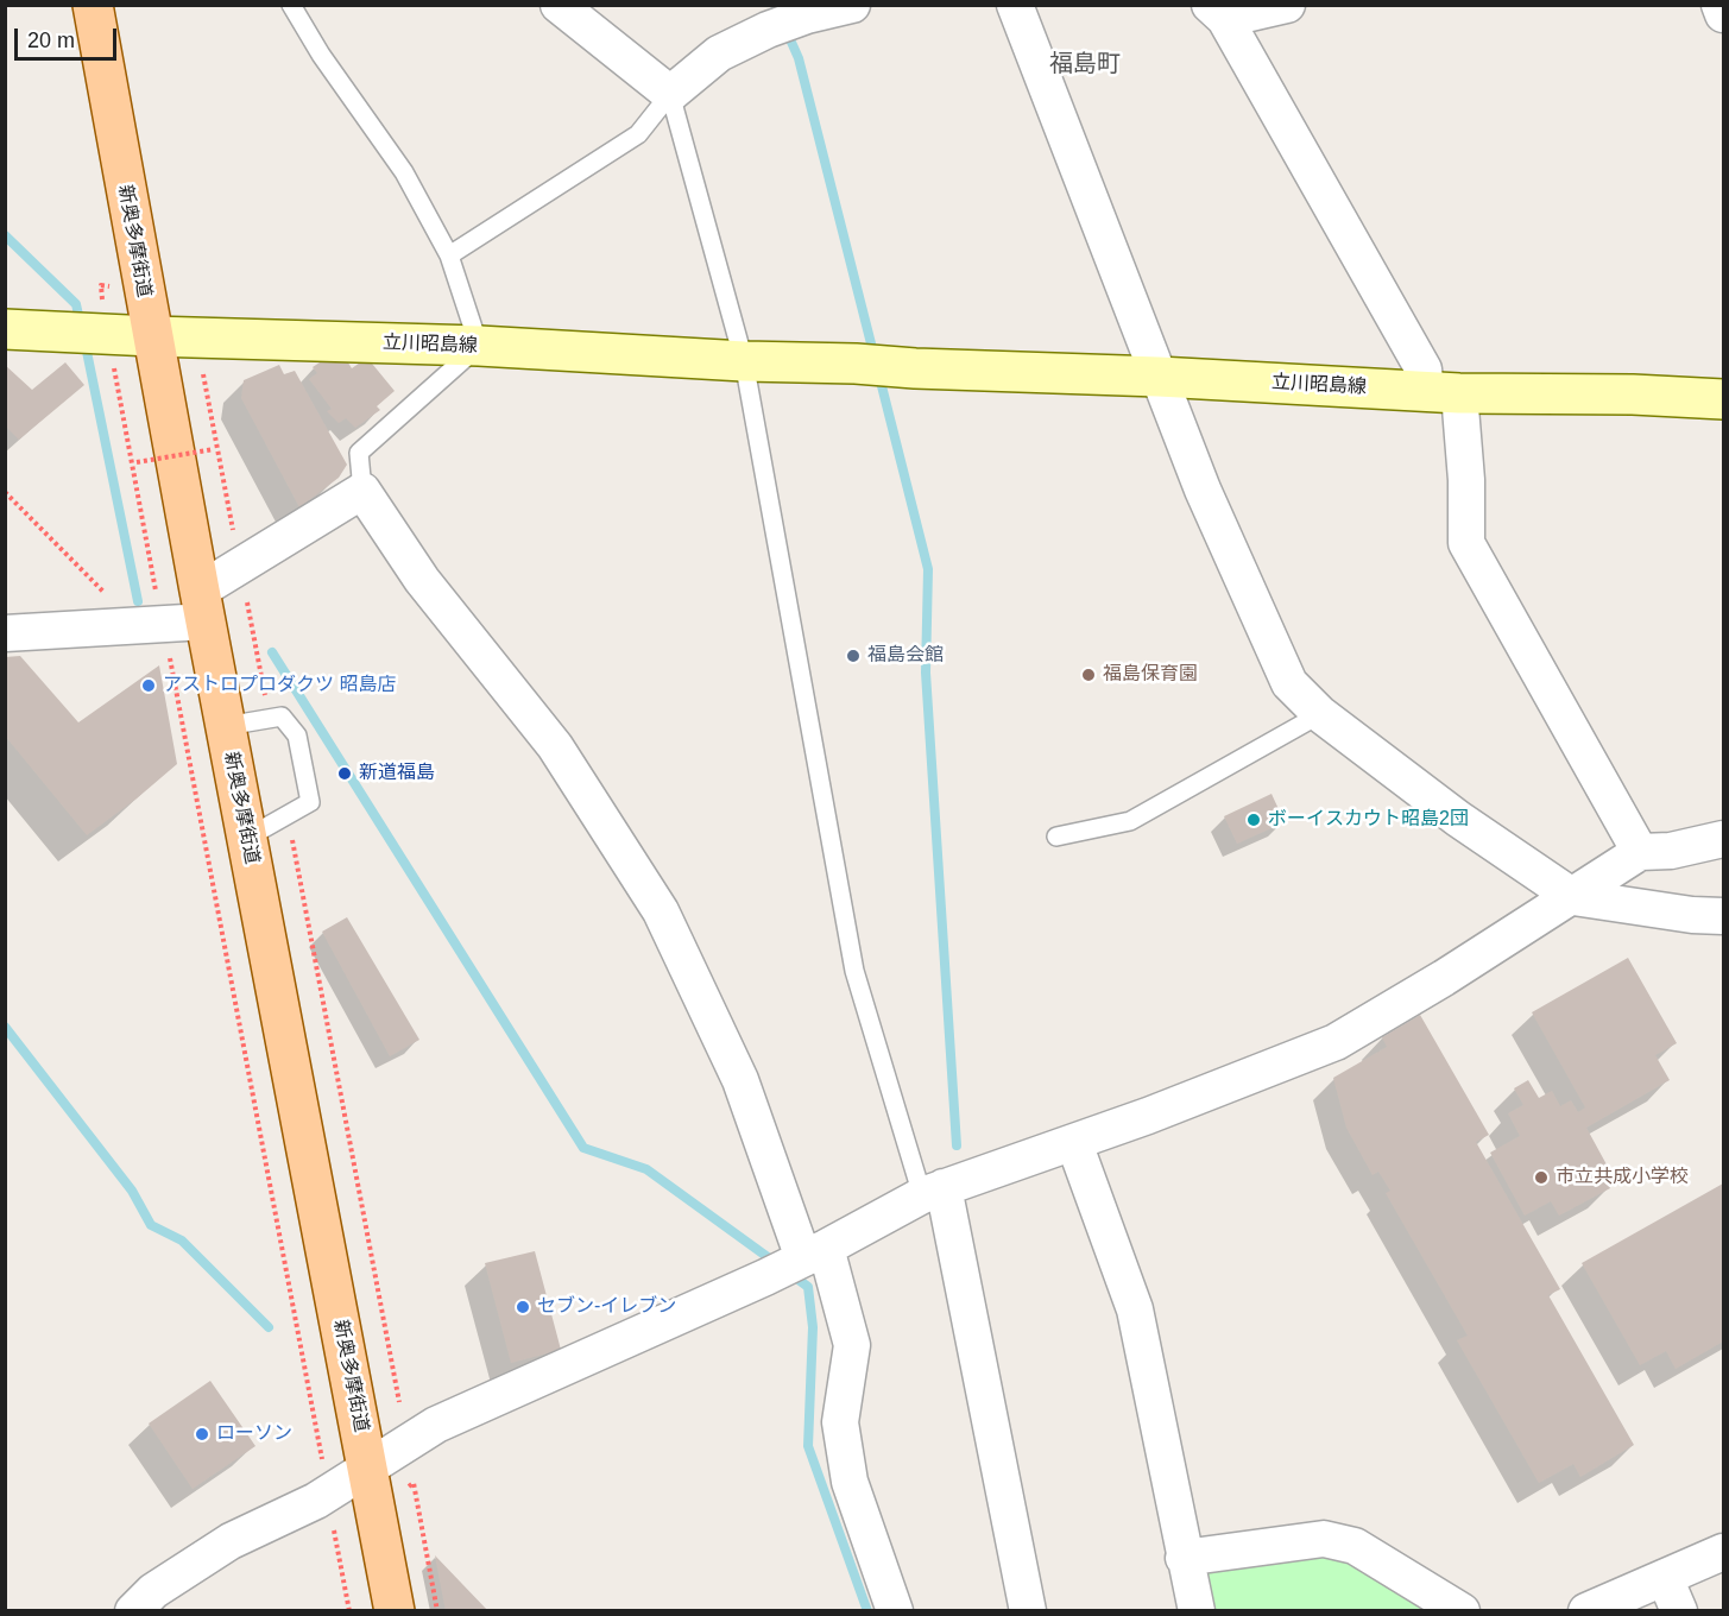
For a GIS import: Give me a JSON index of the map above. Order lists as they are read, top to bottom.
{
  "streets": {
    "main road": ["新奥多摩街道", "立川昭島線"]
  },
  "crossings": [
    ["新奥多摩街道", "立川昭島線"]
  ],
  "districts": ["福島町"],
  "places": [
    "福島会館",
    "福島保育園",
    "アストロプロダクツ 昭島店",
    "新道福島",
    "ボーイスカウト昭島2団",
    "市立共成小学校",
    "セブン-イレブン",
    "ローソン"
  ],
  "scale_bar": "20 m"
}
